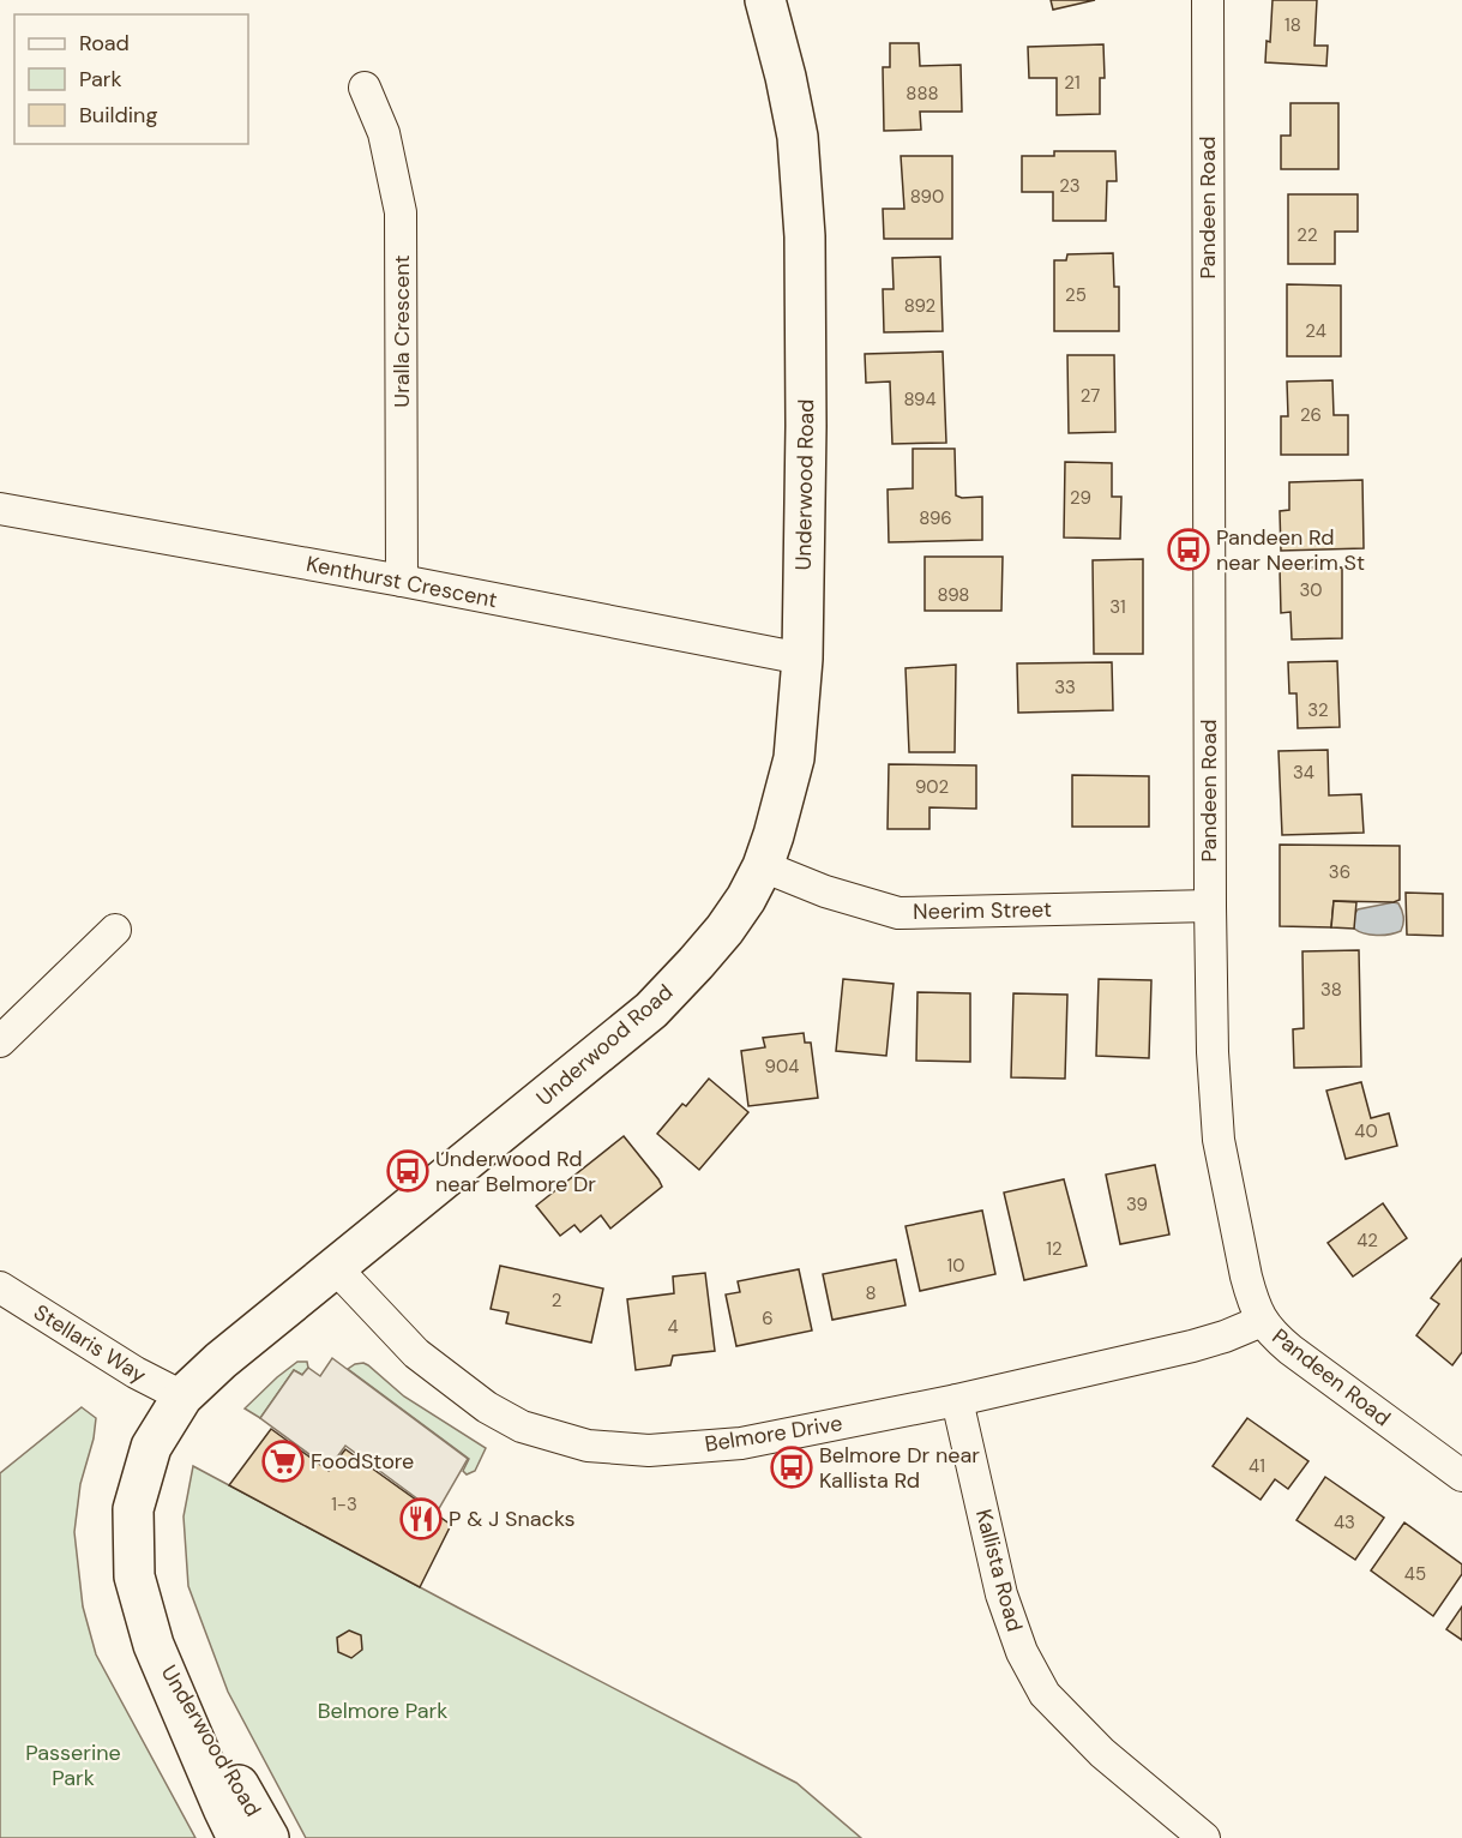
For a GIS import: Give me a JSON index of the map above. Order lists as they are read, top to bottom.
{
  "streets": {
    "street": [
      "Pandeen Road",
      "Uralla Crescent",
      "Underwood Road",
      "Kenthurst Crescent",
      "Neerim Street",
      "Stellaris Way",
      "Belmore Drive",
      "Kallista Road"
    ]
  },
  "crossings": [
    ["Pandeen Road", "Neerim Street"],
    ["Pandeen Road", "Belmore Drive"],
    ["Uralla Crescent", "Kenthurst Crescent"],
    ["Underwood Road", "Kenthurst Crescent"],
    ["Underwood Road", "Neerim Street"],
    ["Underwood Road", "Stellaris Way"],
    ["Underwood Road", "Belmore Drive"],
    ["Belmore Drive", "Kallista Road"]
  ],
  "parks": ["Belmore Park", "Passerine Park"],
  "places": {
    "bus stop": ["Pandeen Rd near Neerim St", "Underwood Rd near Belmore Dr", "Belmore Dr near Kallista Rd"],
    "supermarket": ["FoodStore"],
    "restaurant": ["P & J Snacks"]
  },
  "house_numbers": [
    "18",
    "21",
    "888",
    "23",
    "890",
    "22",
    "25",
    "892",
    "24",
    "27",
    "894",
    "26",
    "29",
    "896",
    "30",
    "898",
    "31",
    "33",
    "32",
    "34",
    "902",
    "36",
    "38",
    "904",
    "40",
    "39",
    "42",
    "12",
    "10",
    "8",
    "2",
    "6",
    "4",
    "41",
    "1-3",
    "43",
    "45"
  ],
  "legend": ["Road", "Park", "Building"]
}
